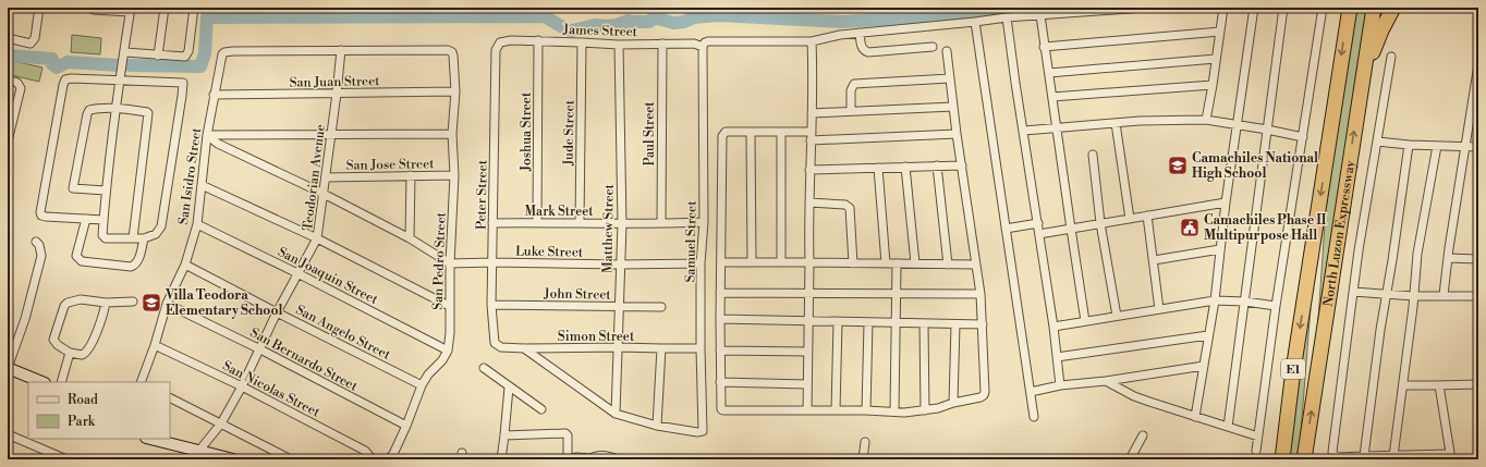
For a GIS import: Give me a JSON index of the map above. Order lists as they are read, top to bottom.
{
  "streets": {
    "highway": ["North Luzon Expressway", "E1"],
    "street": [
      "James Street",
      "San Juan Street",
      "Joshua Street",
      "Jude Street",
      "Paul Street",
      "San Jose Street",
      "San Isidro Street",
      "Teodorian Avenue",
      "Peter Street",
      "Mark Street",
      "Matthew Street",
      "Samuel Street",
      "Luke Street",
      "San Pedro Street",
      "San Joaquin Street",
      "John Street",
      "San Angelo Street",
      "Simon Street",
      "San Bernardo Street",
      "San Nicolas Street"
    ]
  },
  "crossings": [
    ["James Street", "Joshua Street"],
    ["James Street", "Jude Street"],
    ["James Street", "Paul Street"],
    ["James Street", "Peter Street"],
    ["James Street", "Matthew Street"],
    ["James Street", "Samuel Street"],
    ["San Juan Street", "San Isidro Street"],
    ["San Juan Street", "Teodorian Avenue"],
    ["San Juan Street", "San Pedro Street"],
    ["Joshua Street", "Mark Street"],
    ["Jude Street", "Mark Street"],
    ["Paul Street", "Mark Street"],
    ["San Jose Street", "Teodorian Avenue"],
    ["San Jose Street", "San Pedro Street"],
    ["San Isidro Street", "Teodorian Avenue"],
    ["San Isidro Street", "San Pedro Street"],
    ["San Isidro Street", "San Joaquin Street"],
    ["San Isidro Street", "San Angelo Street"],
    ["San Isidro Street", "San Bernardo Street"],
    ["San Isidro Street", "San Nicolas Street"],
    ["Teodorian Avenue", "San Pedro Street"],
    ["Teodorian Avenue", "San Joaquin Street"],
    ["Teodorian Avenue", "San Angelo Street"],
    ["Teodorian Avenue", "San Bernardo Street"],
    ["Teodorian Avenue", "San Nicolas Street"],
    ["Peter Street", "Mark Street"],
    ["Peter Street", "Luke Street"],
    ["Peter Street", "John Street"],
    ["Peter Street", "Simon Street"],
    ["Mark Street", "Matthew Street"],
    ["Mark Street", "Samuel Street"],
    ["Matthew Street", "Luke Street"],
    ["Matthew Street", "John Street"],
    ["Matthew Street", "Simon Street"],
    ["North Luzon Expressway", "E1"],
    ["Samuel Street", "Luke Street"],
    ["Samuel Street", "Simon Street"],
    ["Luke Street", "San Pedro Street"],
    ["San Pedro Street", "San Joaquin Street"]
  ],
  "places": {
    "school or university": ["Camachiles National High School", "Villa Teodora Elementary School"],
    "public building": ["Camachiles Phase II Multipurpose Hall"]
  },
  "legend": ["Road", "Park"]
}
